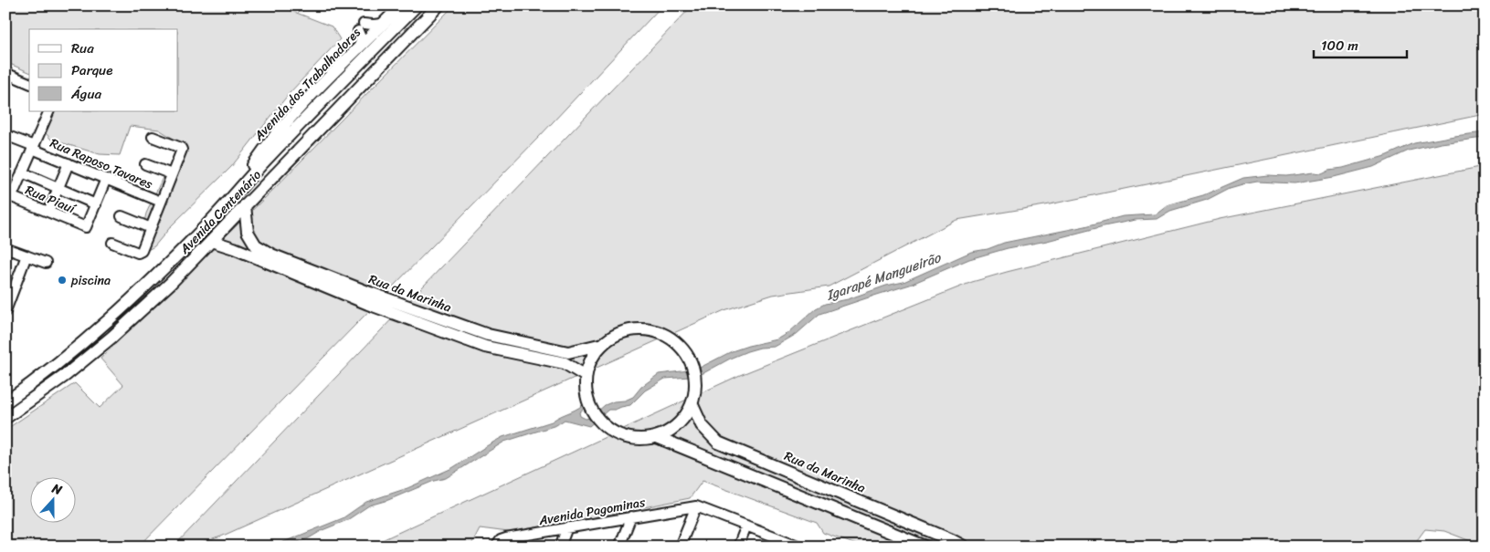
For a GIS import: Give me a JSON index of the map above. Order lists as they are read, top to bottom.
{
  "streets": {
    "main road": ["Avenida dos Trabalhadores", "Avenida Centenário", "Rua da Marinha"],
    "street": ["Rua Raposo Tavares", "Rua Piauí", "Avenida Pagominas"]
  },
  "crossings": [
    ["Avenida dos Trabalhadores", "Avenida Centenário"],
    ["Avenida Centenário", "Rua da Marinha"]
  ],
  "water": ["Igarapé Mangueirão"],
  "places": ["piscina"],
  "legend": ["Rua", "Parque", "Água"],
  "scale_bar": "100 m",
  "north": "top"
}
